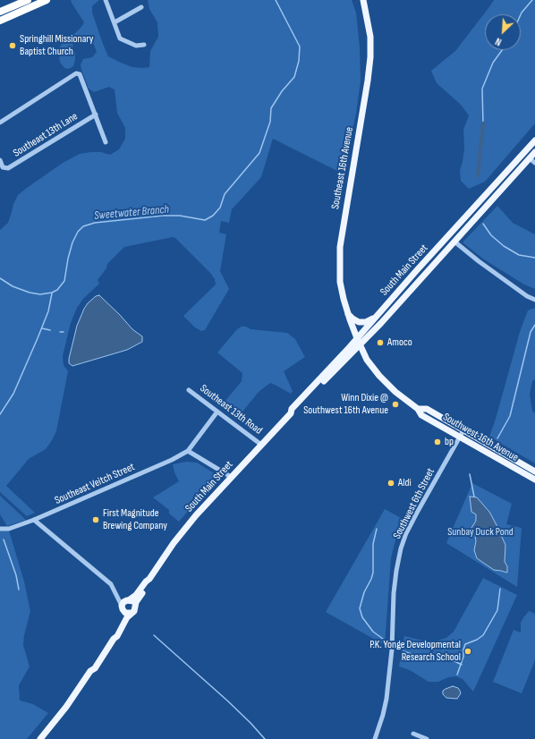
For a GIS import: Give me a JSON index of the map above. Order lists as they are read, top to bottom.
{
  "streets": {
    "main road": ["Southeast 16th Avenue", "South Main Street", "Southwest 16th Avenue"],
    "street": [
      "Southeast 13th Lane",
      "Southeast 13th Road",
      "Southeast Veitch Street",
      "Southwest 6th Street"
    ]
  },
  "crossings": [
    ["Southeast 16th Avenue", "South Main Street"],
    ["Southeast 16th Avenue", "Southwest 16th Avenue"],
    ["South Main Street", "Southeast 13th Road"],
    ["South Main Street", "Southwest 16th Avenue"],
    ["Southwest 16th Avenue", "Southwest 6th Street"]
  ],
  "water": ["Sweetwater Branch"],
  "parks": ["Sunbay Duck Pond"],
  "places": [
    "Springhill Missionary Baptist Church",
    "Amoco",
    "Winn Dixie @ Southwest 16th Avenue",
    "bp",
    "Aldi",
    "First Magnitude Brewing Company",
    "P.K. Yonge Developmental Research School"
  ],
  "north": "bottom left"
}
